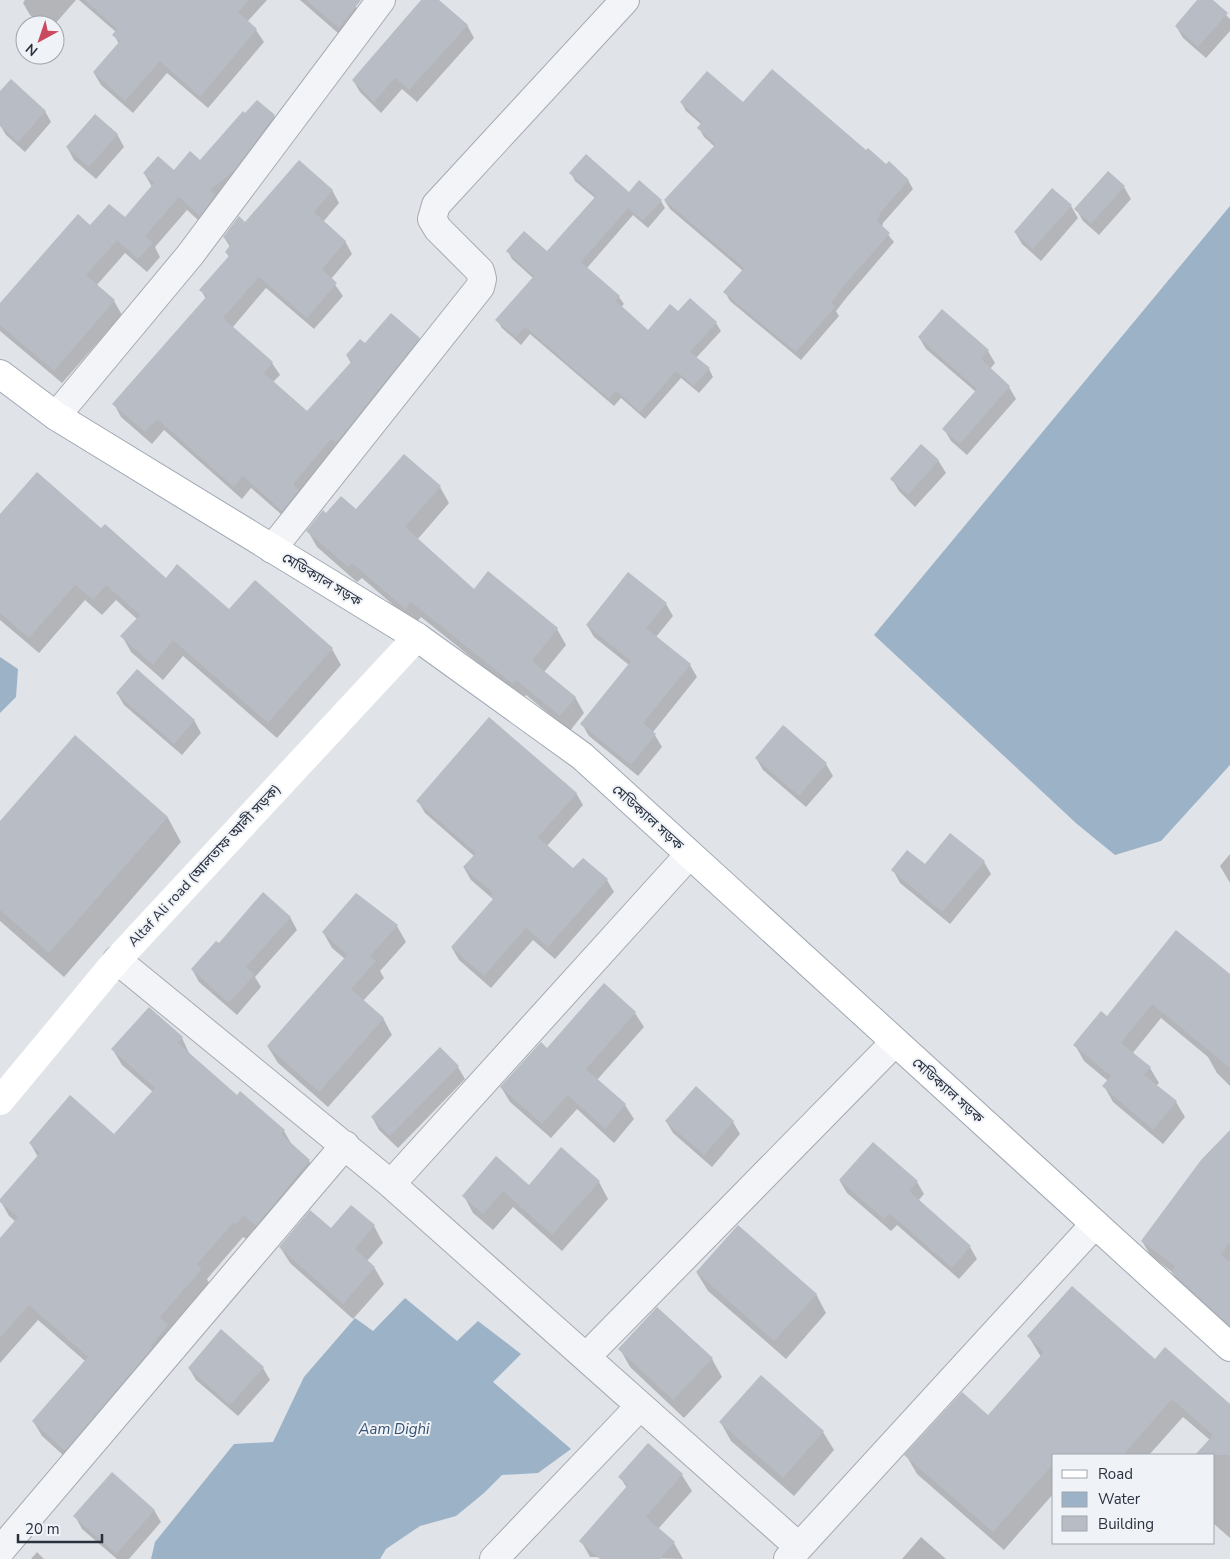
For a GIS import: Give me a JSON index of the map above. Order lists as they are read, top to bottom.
{
  "streets": {
    "main road": ["মেডিক্যাল সড়ক", "Altaf Ali road (আলতাফ আলী সড়ক)"]
  },
  "crossings": [
    ["মেডিক্যাল সড়ক", "Altaf Ali road (আলতাফ আলী সড়ক)"]
  ],
  "water": ["Aam Dighi"],
  "legend": ["Road", "Water", "Building"],
  "scale_bar": "20 m",
  "north": "bottom left"
}
